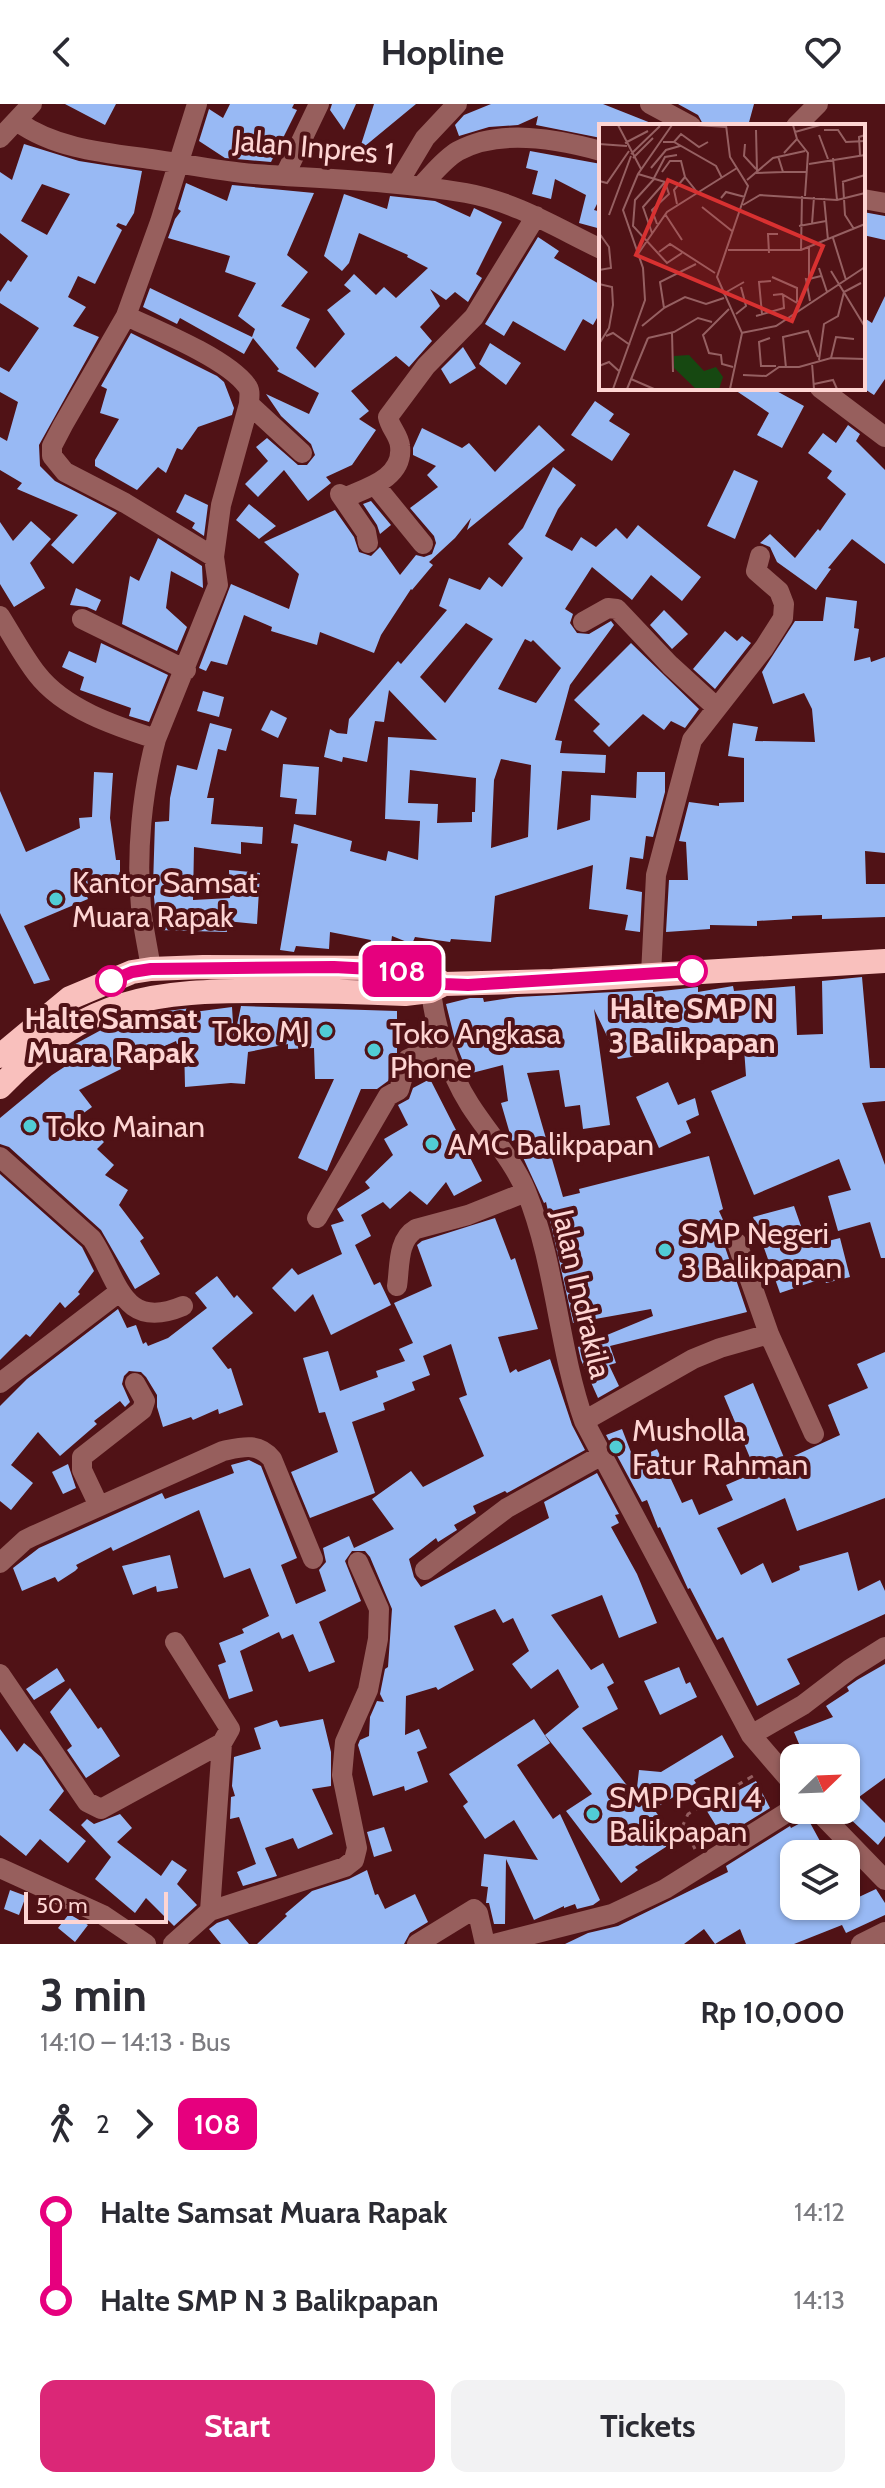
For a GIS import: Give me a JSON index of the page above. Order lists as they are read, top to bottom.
{
  "streets": {
    "street": ["Jalan Inpres 1", "Jalan Indrakila"]
  },
  "places": [
    "Kantor Samsat Muara Rapak",
    "Halte SMP N 3 Balikpapan",
    "Halte Samsat Muara Rapak",
    "Toko MJ",
    "Toko Angkasa Phone",
    "Toko Mainan",
    "AMC Balikpapan",
    "SMP Negeri 3 Balikpapan",
    "Musholla Fatur Rahman",
    "SMP PGRI 4 Balikpapan"
  ],
  "lines": ["bus line 108"],
  "scale_bar": "50 m",
  "north": "top right",
  "page": {
    "header": "Hopline",
    "on_map": "108",
    "scale": "50 m",
    "heading": ["3 min", "14:10 – 14:13 · Bus", "Rp 10,000"],
    "legs": ["2", "108"],
    "list": [
      {
        "name": "Halte Samsat Muara Rapak",
        "value": "14:12"
      },
      {
        "name": "Halte SMP N 3 Balikpapan",
        "value": "14:13"
      }
    ],
    "buttons": ["Start", "Tickets"]
  }
}
